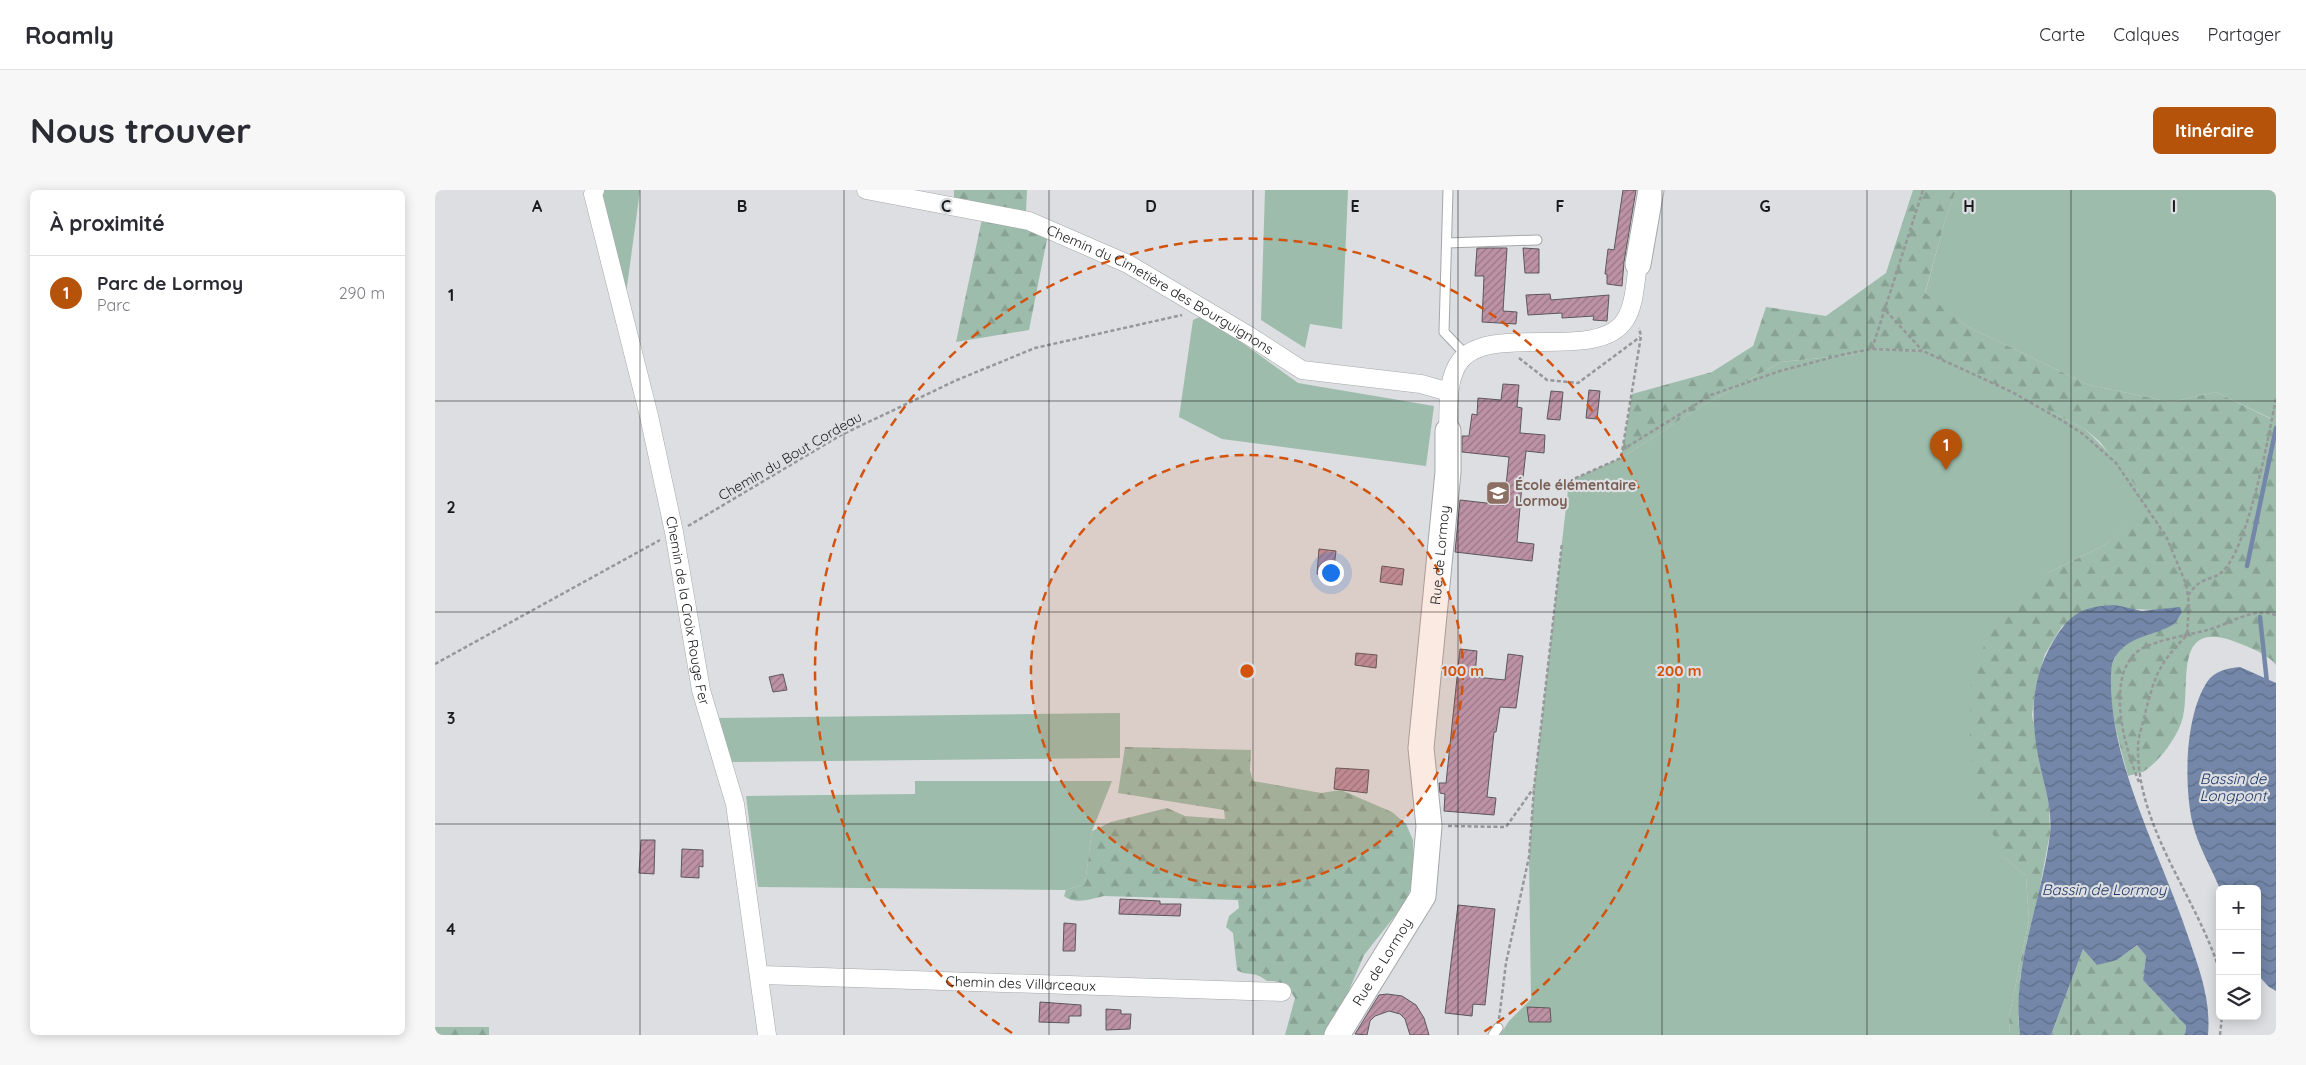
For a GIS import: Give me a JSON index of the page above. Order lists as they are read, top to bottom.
{
  "streets": {
    "street": [
      "Chemin du Cimetière des Bourguignons",
      "Rue de Lormoy",
      "Chemin de la Croix Rouge Fer",
      "Chemin des Villarceaux"
    ],
    "path": ["Chemin du Bout Cordeau"]
  },
  "crossings": [
    ["Chemin du Cimetière des Bourguignons", "Chemin du Bout Cordeau"],
    ["Chemin du Cimetière des Bourguignons", "Rue de Lormoy"],
    ["Chemin du Bout Cordeau", "Chemin de la Croix Rouge Fer"],
    ["Chemin de la Croix Rouge Fer", "Chemin des Villarceaux"]
  ],
  "water": ["Bassin de Longpont", "Bassin de Lormoy"],
  "places": {
    "school or university": ["École élémentaire Lormoy"]
  },
  "page": {
    "header": "Roamly",
    "nav": ["Carte", "Calques", "Partager"],
    "buttons": "Itinéraire",
    "title": "Nous trouver",
    "heading": "À proximité",
    "list": [
      {
        "mark": "1",
        "name": "Parc de Lormoy",
        "note": "Parc",
        "value": "290 m"
      }
    ],
    "pins": "1",
    "map_buttons": ["+", "−"]
  },
  "grid": {
    "columns": [
      "A",
      "B",
      "C",
      "D",
      "E",
      "F",
      "G",
      "H",
      "I"
    ],
    "rows": [
      "1",
      "2",
      "3",
      "4"
    ]
  },
  "rings": ["100 m", "200 m"]
}
